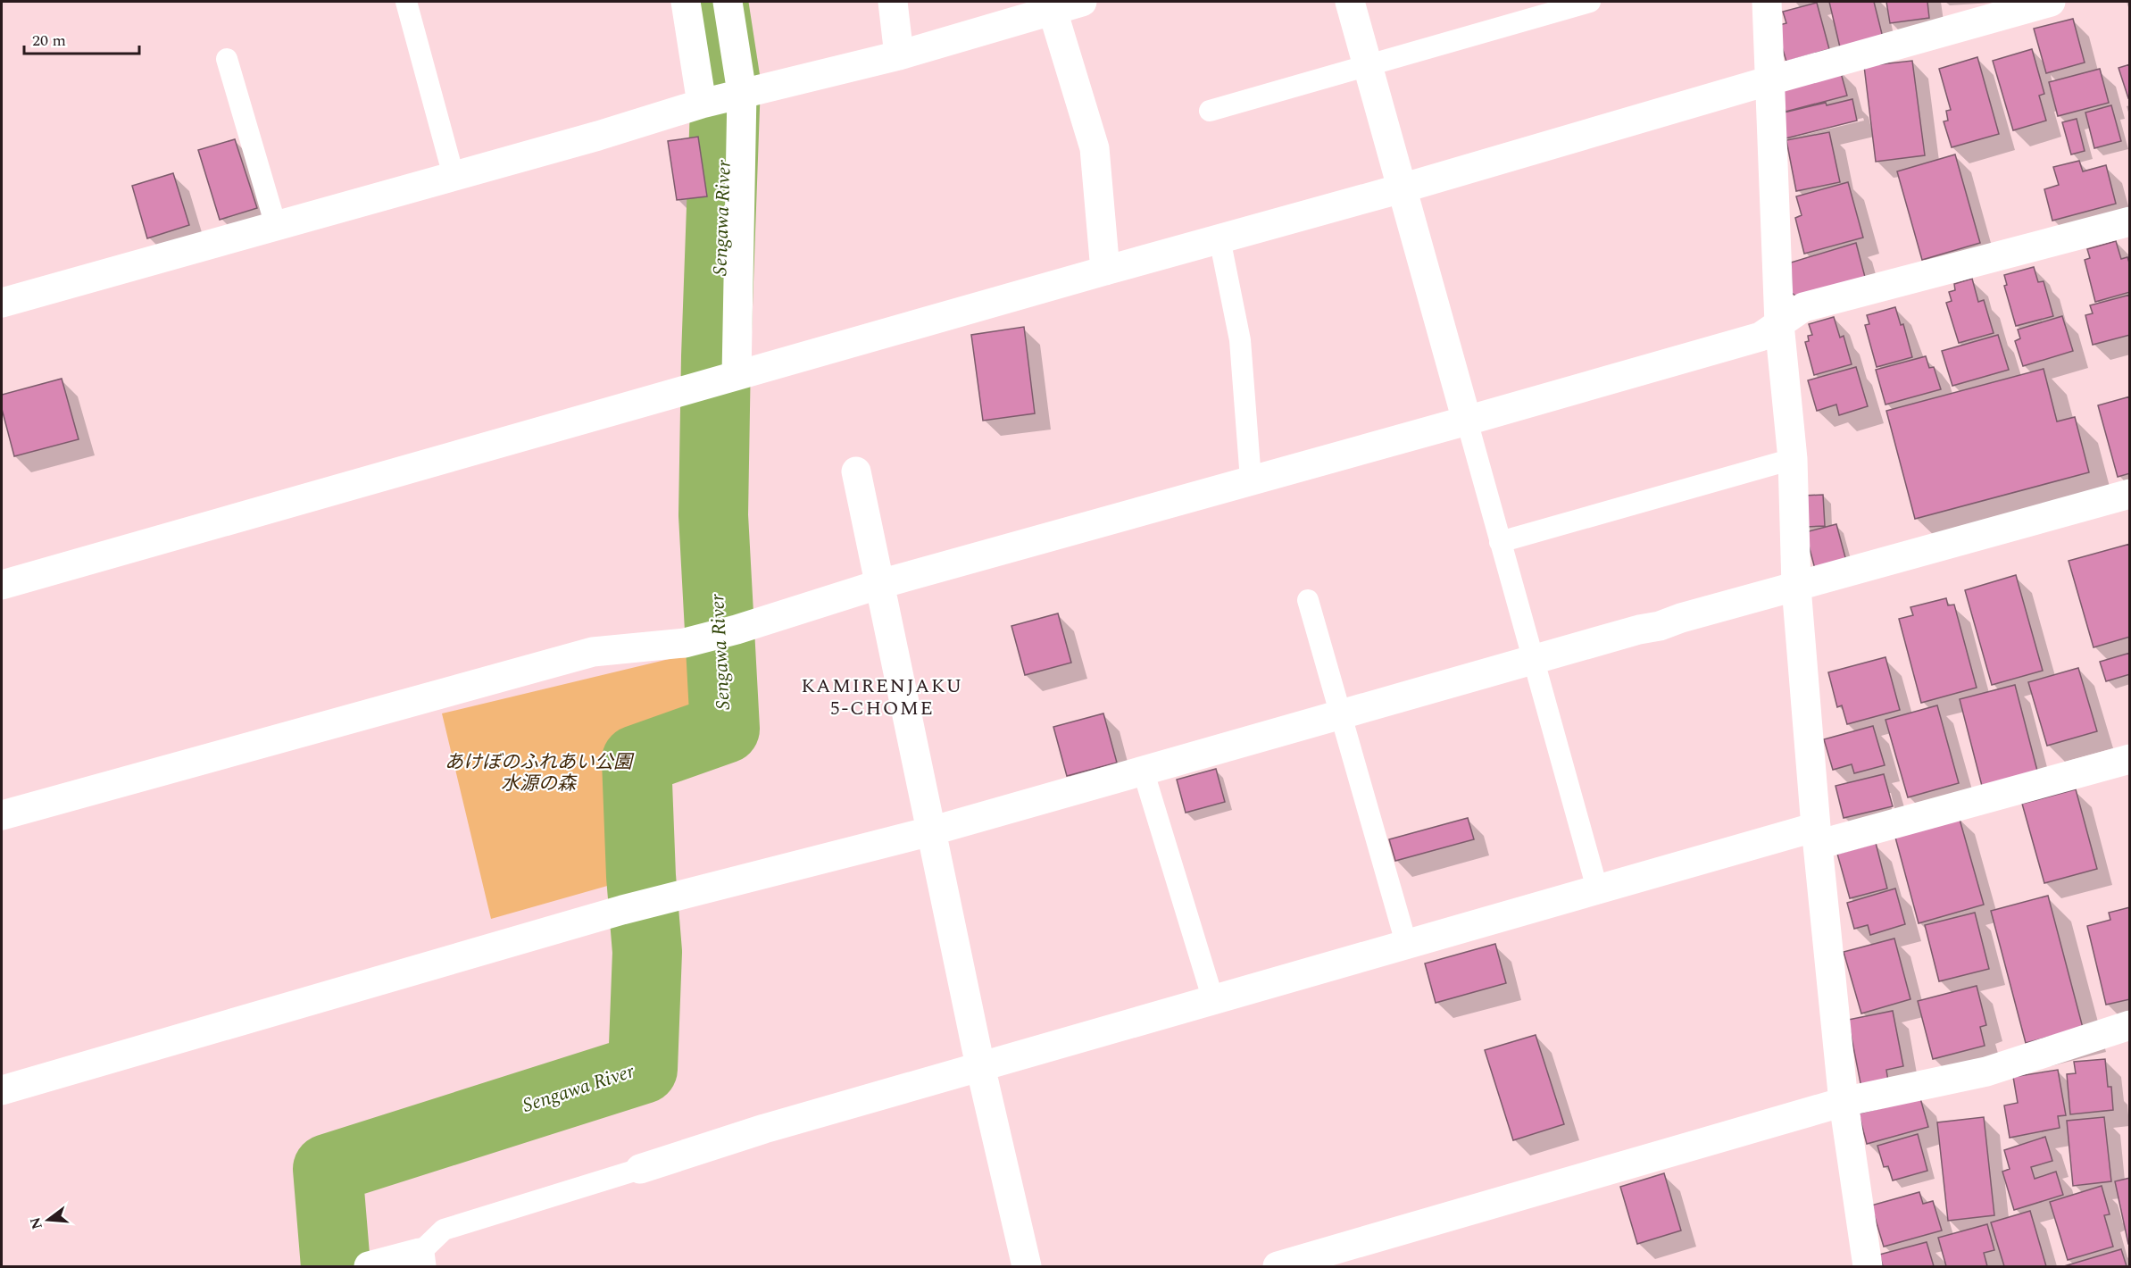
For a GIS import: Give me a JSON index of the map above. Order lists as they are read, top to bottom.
{
  "districts": ["KAMIRENJAKU 5-CHOME"],
  "water": ["Sengawa River"],
  "parks": ["あけぼのふれあい公園 水源の森"],
  "scale_bar": "20 m",
  "north": "left"
}
